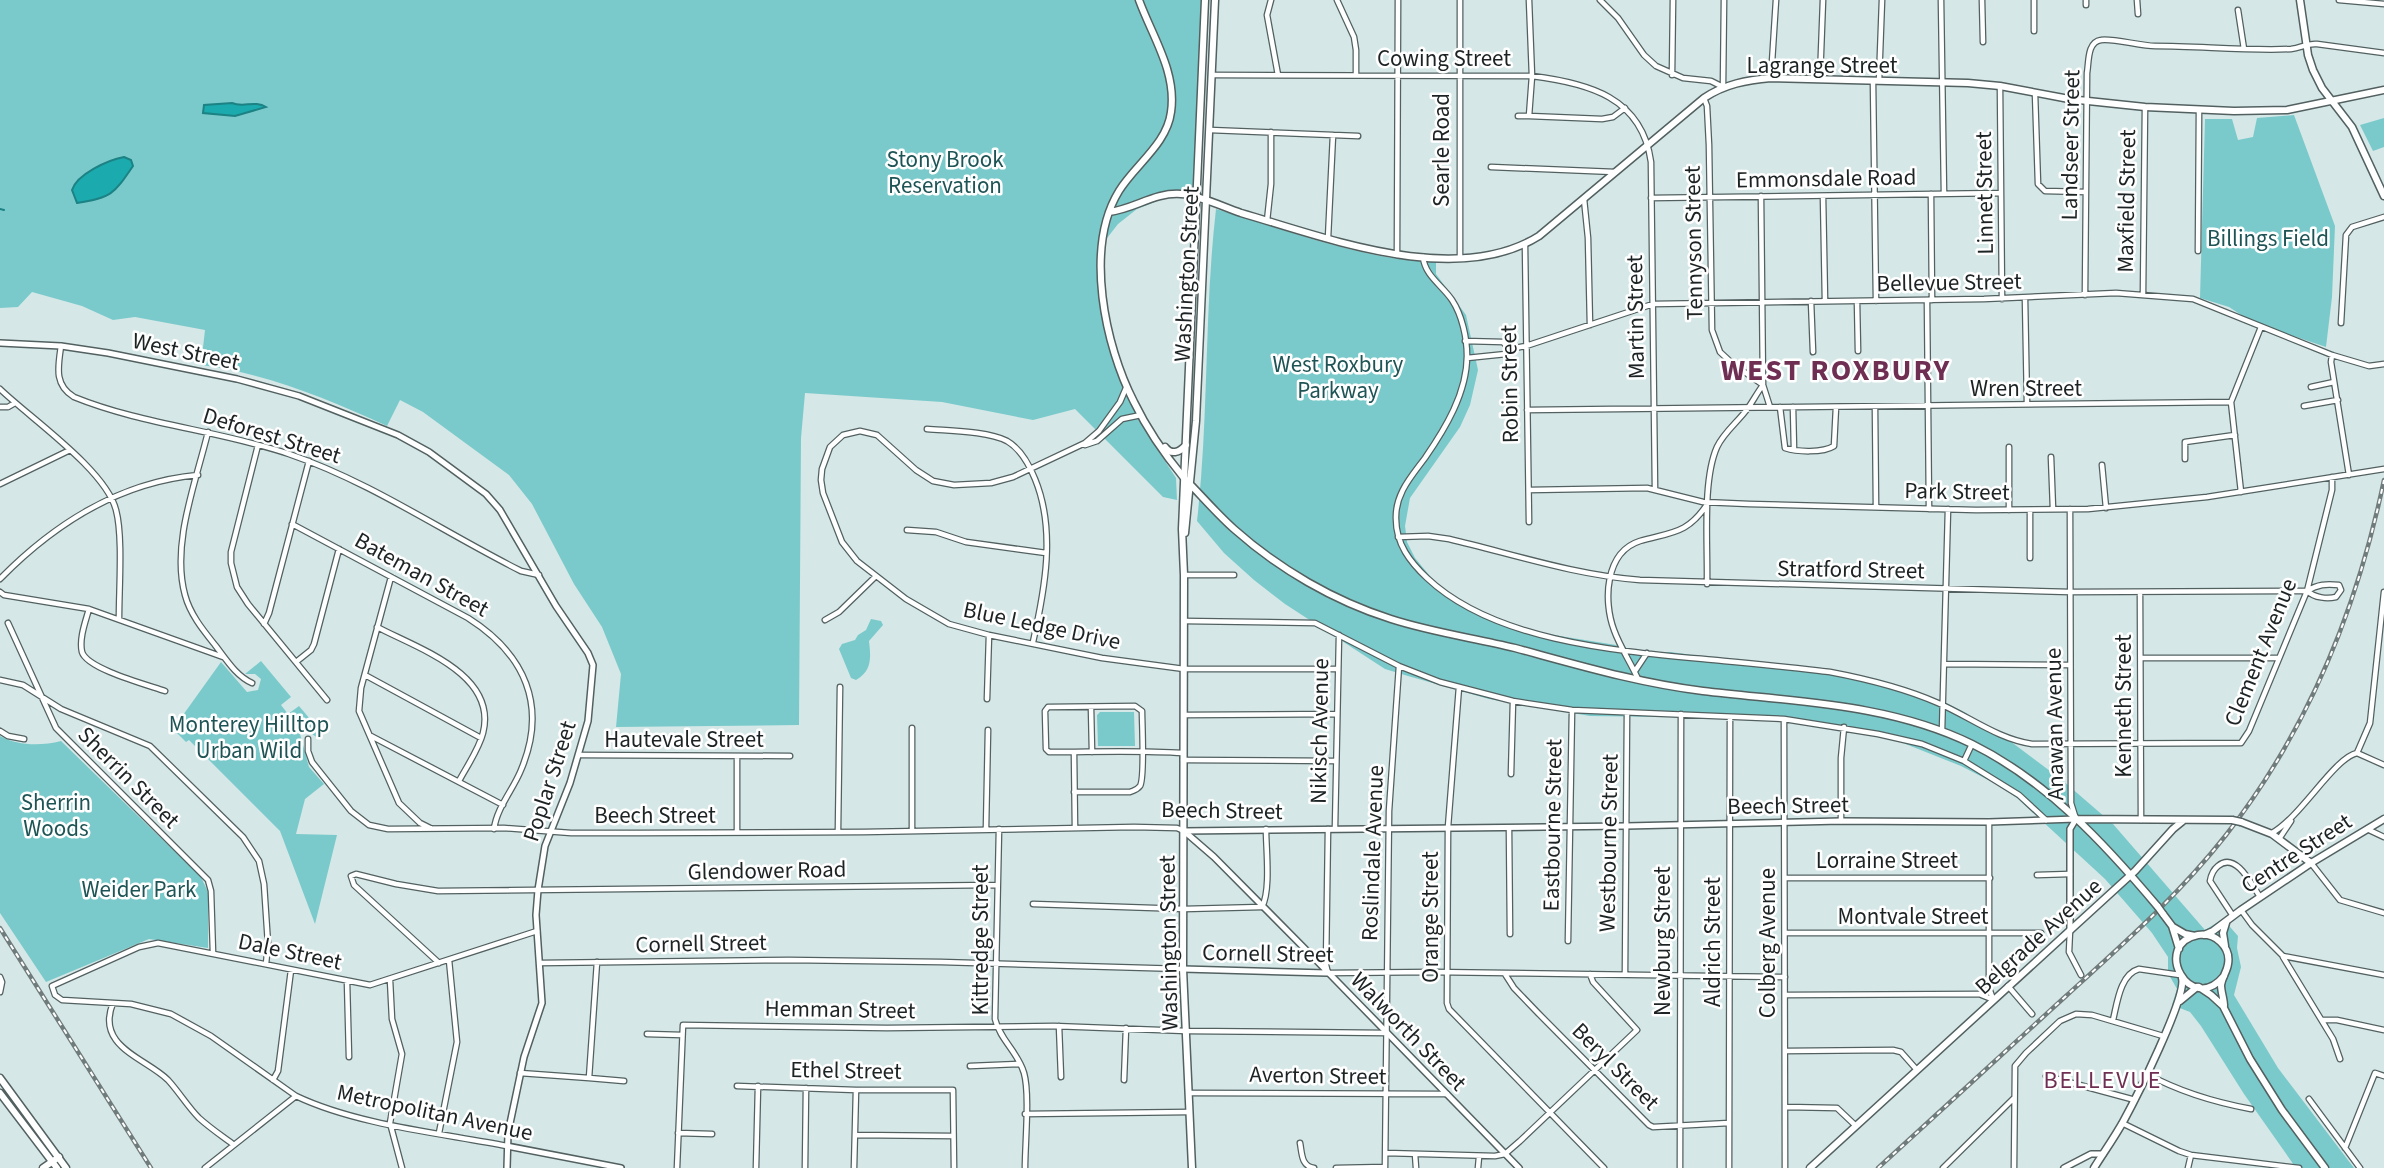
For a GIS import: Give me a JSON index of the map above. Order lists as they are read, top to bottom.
{
  "streets": {
    "main road": [
      "Lagrange Street",
      "Washington Street",
      "Beech Street",
      "Centre Street",
      "Belgrade Avenue"
    ],
    "street": [
      "Cowing Street",
      "Landseer Street",
      "Searle Road",
      "Emmonsdale Road",
      "Linnet Street",
      "Maxfield Street",
      "Tennyson Street",
      "Bellevue Street",
      "Martin Street",
      "West Street",
      "Robin Street",
      "Wren Street",
      "Deforest Street",
      "Park Street",
      "Stratford Street",
      "Bateman Street",
      "Blue Ledge Drive",
      "Clement Avenue",
      "Kenneth Street",
      "Anawan Avenue",
      "Nikisch Avenue",
      "Hautevale Street",
      "Sherrin Street",
      "Poplar Street",
      "Eastbourne Street",
      "Westbourne Street",
      "Roslindale Avenue",
      "Lorraine Street",
      "Glendower Road",
      "Montvale Street",
      "Orange Street",
      "Kittredge Street",
      "Newburg Street",
      "Aldrich Street",
      "Cornell Street",
      "Colberg Avenue",
      "Dale Street",
      "Hemman Street",
      "Walworth Street",
      "Beryl Street",
      "Ethel Street",
      "Averton Street",
      "Metropolitan Avenue"
    ]
  },
  "crossings": [
    ["Cowing Street", "Lagrange Street"],
    ["Cowing Street", "Searle Road"],
    ["Cowing Street", "Washington Street"],
    ["Cowing Street", "Martin Street"],
    ["Lagrange Street", "Landseer Street"],
    ["Lagrange Street", "Searle Road"],
    ["Lagrange Street", "Linnet Street"],
    ["Lagrange Street", "Maxfield Street"],
    ["Lagrange Street", "Tennyson Street"],
    ["Lagrange Street", "Washington Street"],
    ["Lagrange Street", "Martin Street"],
    ["Lagrange Street", "Robin Street"],
    ["Landseer Street", "Bellevue Street"],
    ["Emmonsdale Road", "Linnet Street"],
    ["Emmonsdale Road", "Tennyson Street"],
    ["Emmonsdale Road", "Martin Street"],
    ["Linnet Street", "Bellevue Street"],
    ["Maxfield Street", "Bellevue Street"],
    ["Tennyson Street", "Bellevue Street"],
    ["Washington Street", "Blue Ledge Drive"],
    ["Washington Street", "Beech Street"],
    ["Washington Street", "Cornell Street"],
    ["Washington Street", "Hemman Street"],
    ["Washington Street", "Walworth Street"],
    ["Washington Street", "Averton Street"],
    ["Bellevue Street", "Martin Street"],
    ["Bellevue Street", "Robin Street"],
    ["Martin Street", "Wren Street"],
    ["Martin Street", "Park Street"],
    ["West Street", "Deforest Street"],
    ["West Street", "Poplar Street"],
    ["Robin Street", "Wren Street"],
    ["Robin Street", "Park Street"],
    ["Deforest Street", "Poplar Street"],
    ["Park Street", "Clement Avenue"],
    ["Park Street", "Anawan Avenue"],
    ["Stratford Street", "Clement Avenue"],
    ["Stratford Street", "Kenneth Street"],
    ["Stratford Street", "Anawan Avenue"],
    ["Bateman Street", "Beech Street"],
    ["Blue Ledge Drive", "Nikisch Avenue"],
    ["Clement Avenue", "Kenneth Street"],
    ["Clement Avenue", "Anawan Avenue"],
    ["Kenneth Street", "Beech Street"],
    ["Anawan Avenue", "Beech Street"],
    ["Anawan Avenue", "Belgrade Avenue"],
    ["Nikisch Avenue", "Beech Street"],
    ["Hautevale Street", "Poplar Street"],
    ["Sherrin Street", "Dale Street"],
    ["Poplar Street", "Beech Street"],
    ["Poplar Street", "Glendower Road"],
    ["Poplar Street", "Cornell Street"],
    ["Poplar Street", "Dale Street"],
    ["Poplar Street", "Metropolitan Avenue"],
    ["Beech Street", "Eastbourne Street"],
    ["Beech Street", "Westbourne Street"],
    ["Beech Street", "Roslindale Avenue"],
    ["Beech Street", "Orange Street"],
    ["Beech Street", "Belgrade Avenue"],
    ["Beech Street", "Kittredge Street"],
    ["Beech Street", "Newburg Street"],
    ["Beech Street", "Aldrich Street"],
    ["Beech Street", "Colberg Avenue"],
    ["Beech Street", "Walworth Street"],
    ["Westbourne Street", "Cornell Street"],
    ["Roslindale Avenue", "Cornell Street"],
    ["Roslindale Avenue", "Hemman Street"],
    ["Roslindale Avenue", "Walworth Street"],
    ["Roslindale Avenue", "Averton Street"],
    ["Lorraine Street", "Colberg Avenue"],
    ["Glendower Road", "Kittredge Street"],
    ["Glendower Road", "Dale Street"],
    ["Montvale Street", "Colberg Avenue"],
    ["Orange Street", "Cornell Street"],
    ["Kittredge Street", "Cornell Street"],
    ["Kittredge Street", "Hemman Street"],
    ["Newburg Street", "Cornell Street"],
    ["Newburg Street", "Beryl Street"],
    ["Aldrich Street", "Cornell Street"],
    ["Aldrich Street", "Beryl Street"],
    ["Cornell Street", "Colberg Avenue"],
    ["Cornell Street", "Walworth Street"],
    ["Cornell Street", "Beryl Street"],
    ["Dale Street", "Metropolitan Avenue"],
    ["Hemman Street", "Walworth Street"],
    ["Walworth Street", "Averton Street"]
  ],
  "districts": ["WEST ROXBURY", "BELLEVUE"],
  "parks": [
    "Stony Brook Reservation",
    "Billings Field",
    "West Roxbury Parkway",
    "Monterey Hilltop Urban Wild",
    "Sherrin Woods",
    "Weider Park"
  ]
}
